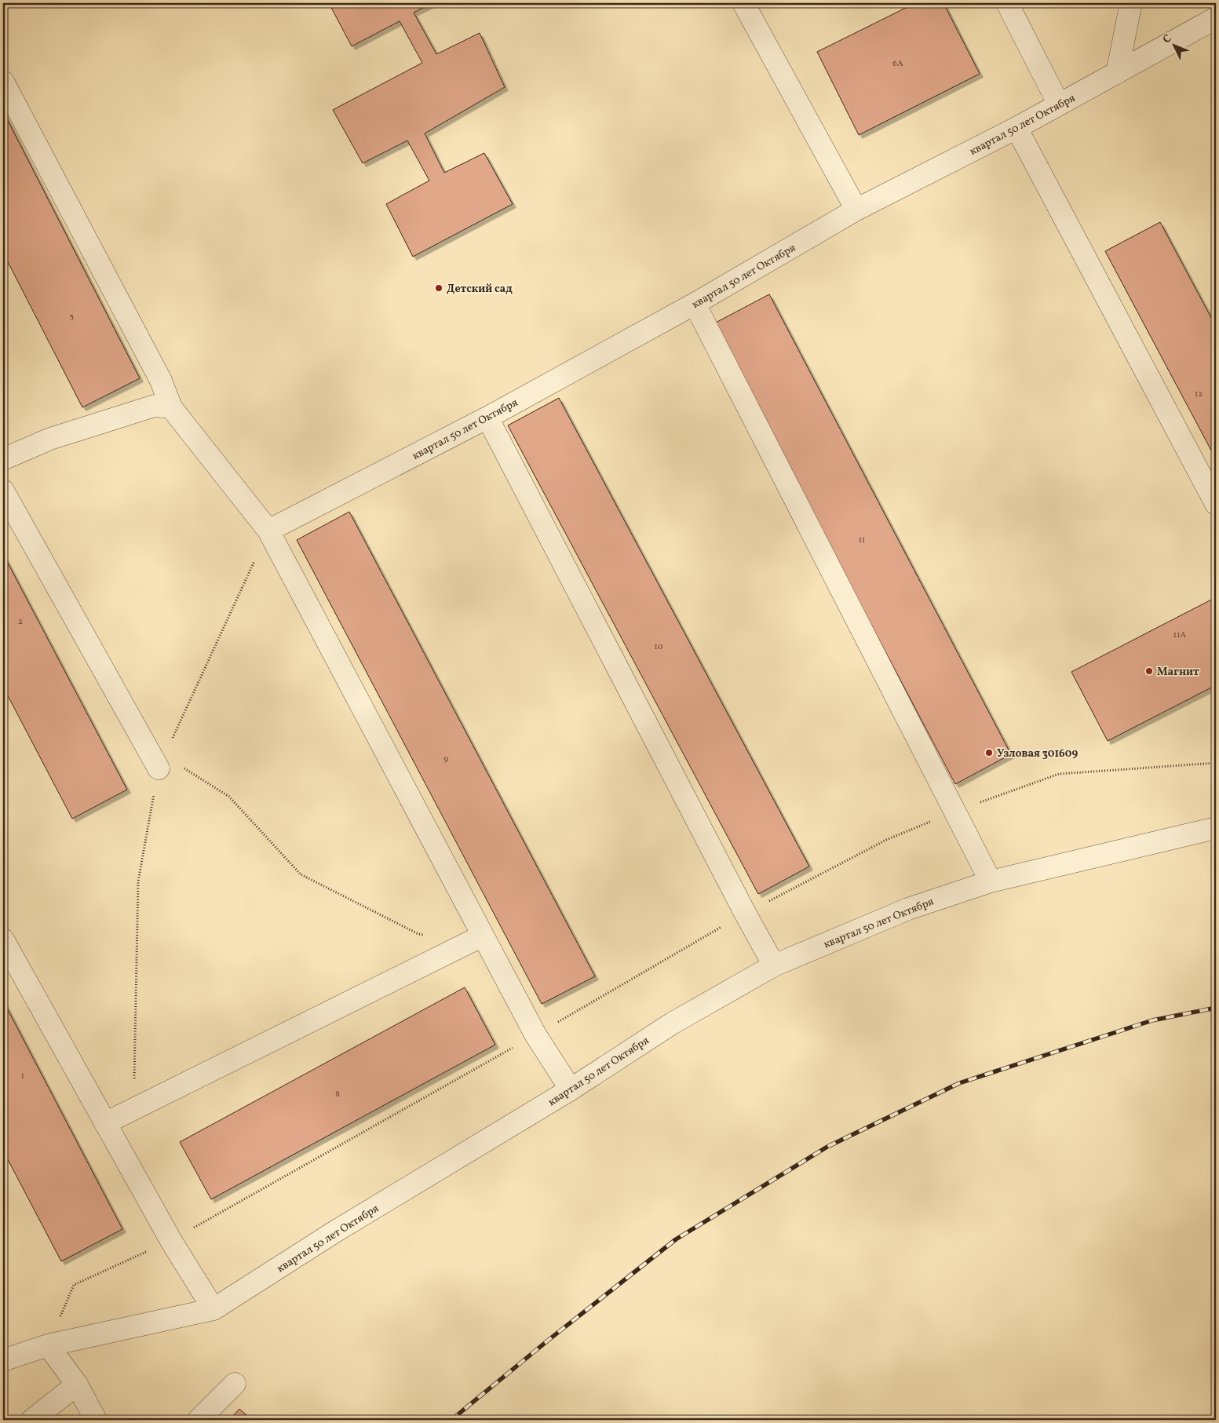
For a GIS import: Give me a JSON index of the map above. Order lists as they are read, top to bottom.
{
  "streets": {
    "street": ["квартал 50 лет Октября"]
  },
  "places": ["Детский сад", "Магнит", "Узловая 301609"],
  "house_numbers": [
    "6А",
    "3",
    "12",
    "11",
    "2",
    "11А",
    "10",
    "9",
    "1",
    "8"
  ],
  "north": "top left"
}
